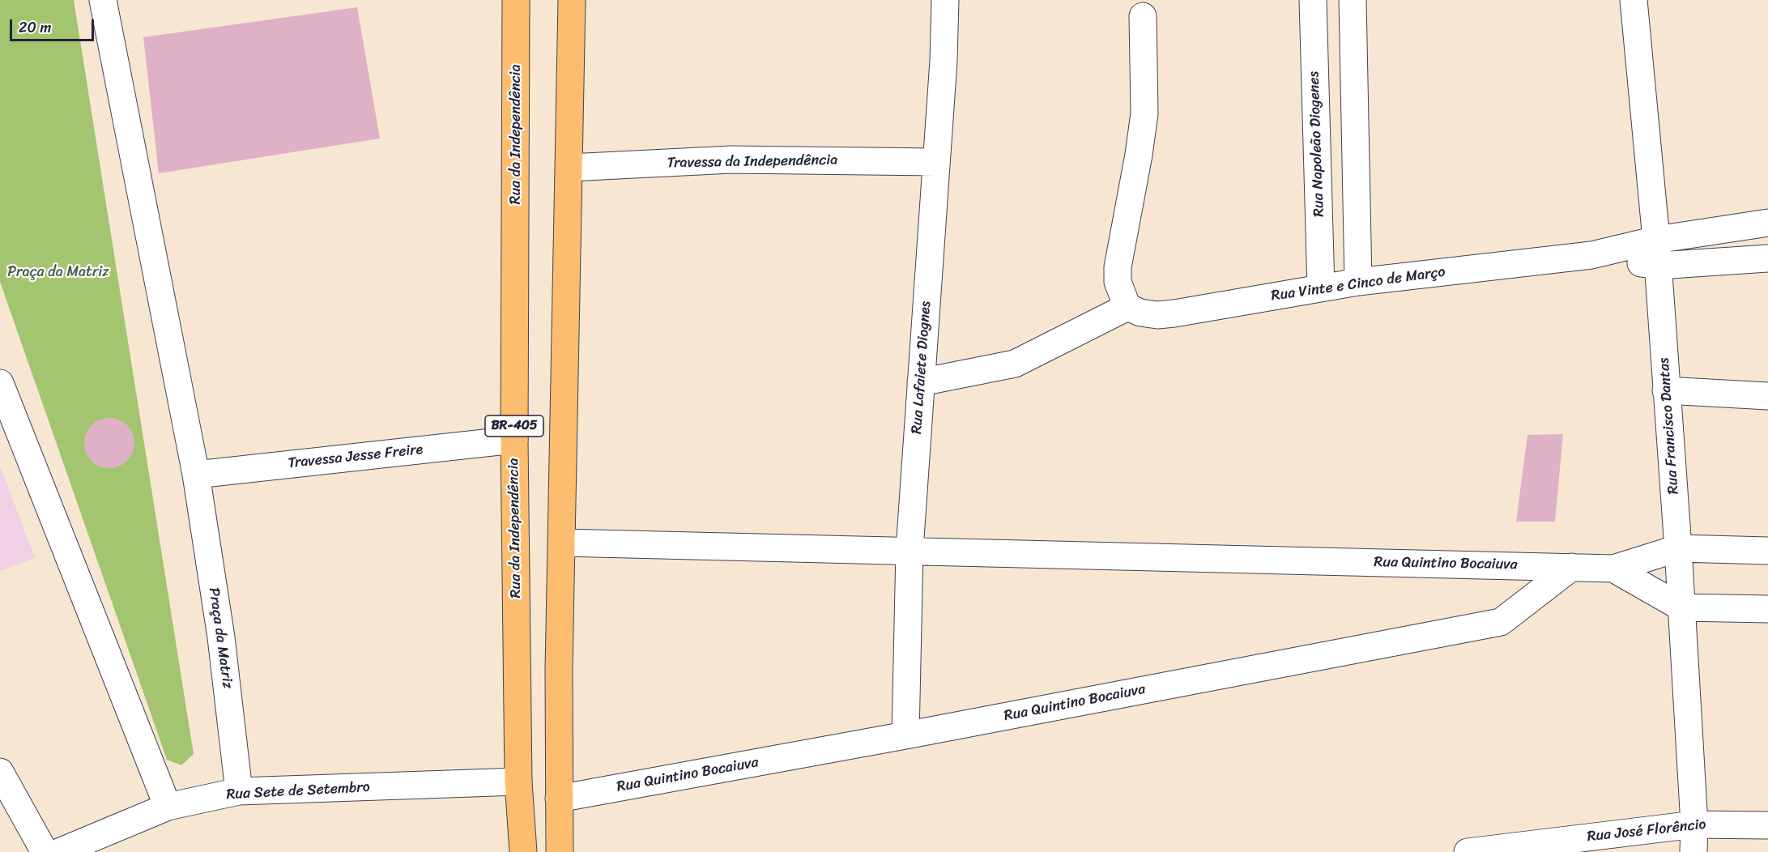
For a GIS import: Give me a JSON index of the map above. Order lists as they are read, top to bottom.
{
  "streets": {
    "highway": ["Rua da Independência", "BR-405"],
    "street": [
      "Rua Napoleão Diogenes",
      "Travessa da Independência",
      "Rua Vinte e Cinco de Março",
      "Rua Lafaiete Diognes",
      "Rua Francisco Dantas",
      "Travessa Jesse Freire",
      "Rua Quintino Bocaiuva",
      "Praça da Matriz",
      "Rua Sete de Setembro",
      "Rua José Florêncio"
    ]
  },
  "crossings": [
    ["Rua da Independência", "Travessa Jesse Freire"],
    ["Rua da Independência", "Rua Sete de Setembro"],
    ["Rua Napoleão Diogenes", "Rua Vinte e Cinco de Março"],
    ["Travessa da Independência", "Rua Lafaiete Diognes"],
    ["Travessa da Independência", "BR-405"],
    ["Rua Vinte e Cinco de Março", "Rua Francisco Dantas"],
    ["Rua Lafaiete Diognes", "Rua Quintino Bocaiuva"],
    ["BR-405", "Rua Quintino Bocaiuva"],
    ["Rua Francisco Dantas", "Rua Quintino Bocaiuva"],
    ["Rua Francisco Dantas", "Rua José Florêncio"],
    ["Travessa Jesse Freire", "Praça da Matriz"],
    ["Praça da Matriz", "Rua Sete de Setembro"]
  ],
  "parks": ["Praça da Matriz"],
  "scale_bar": "20 m"
}
